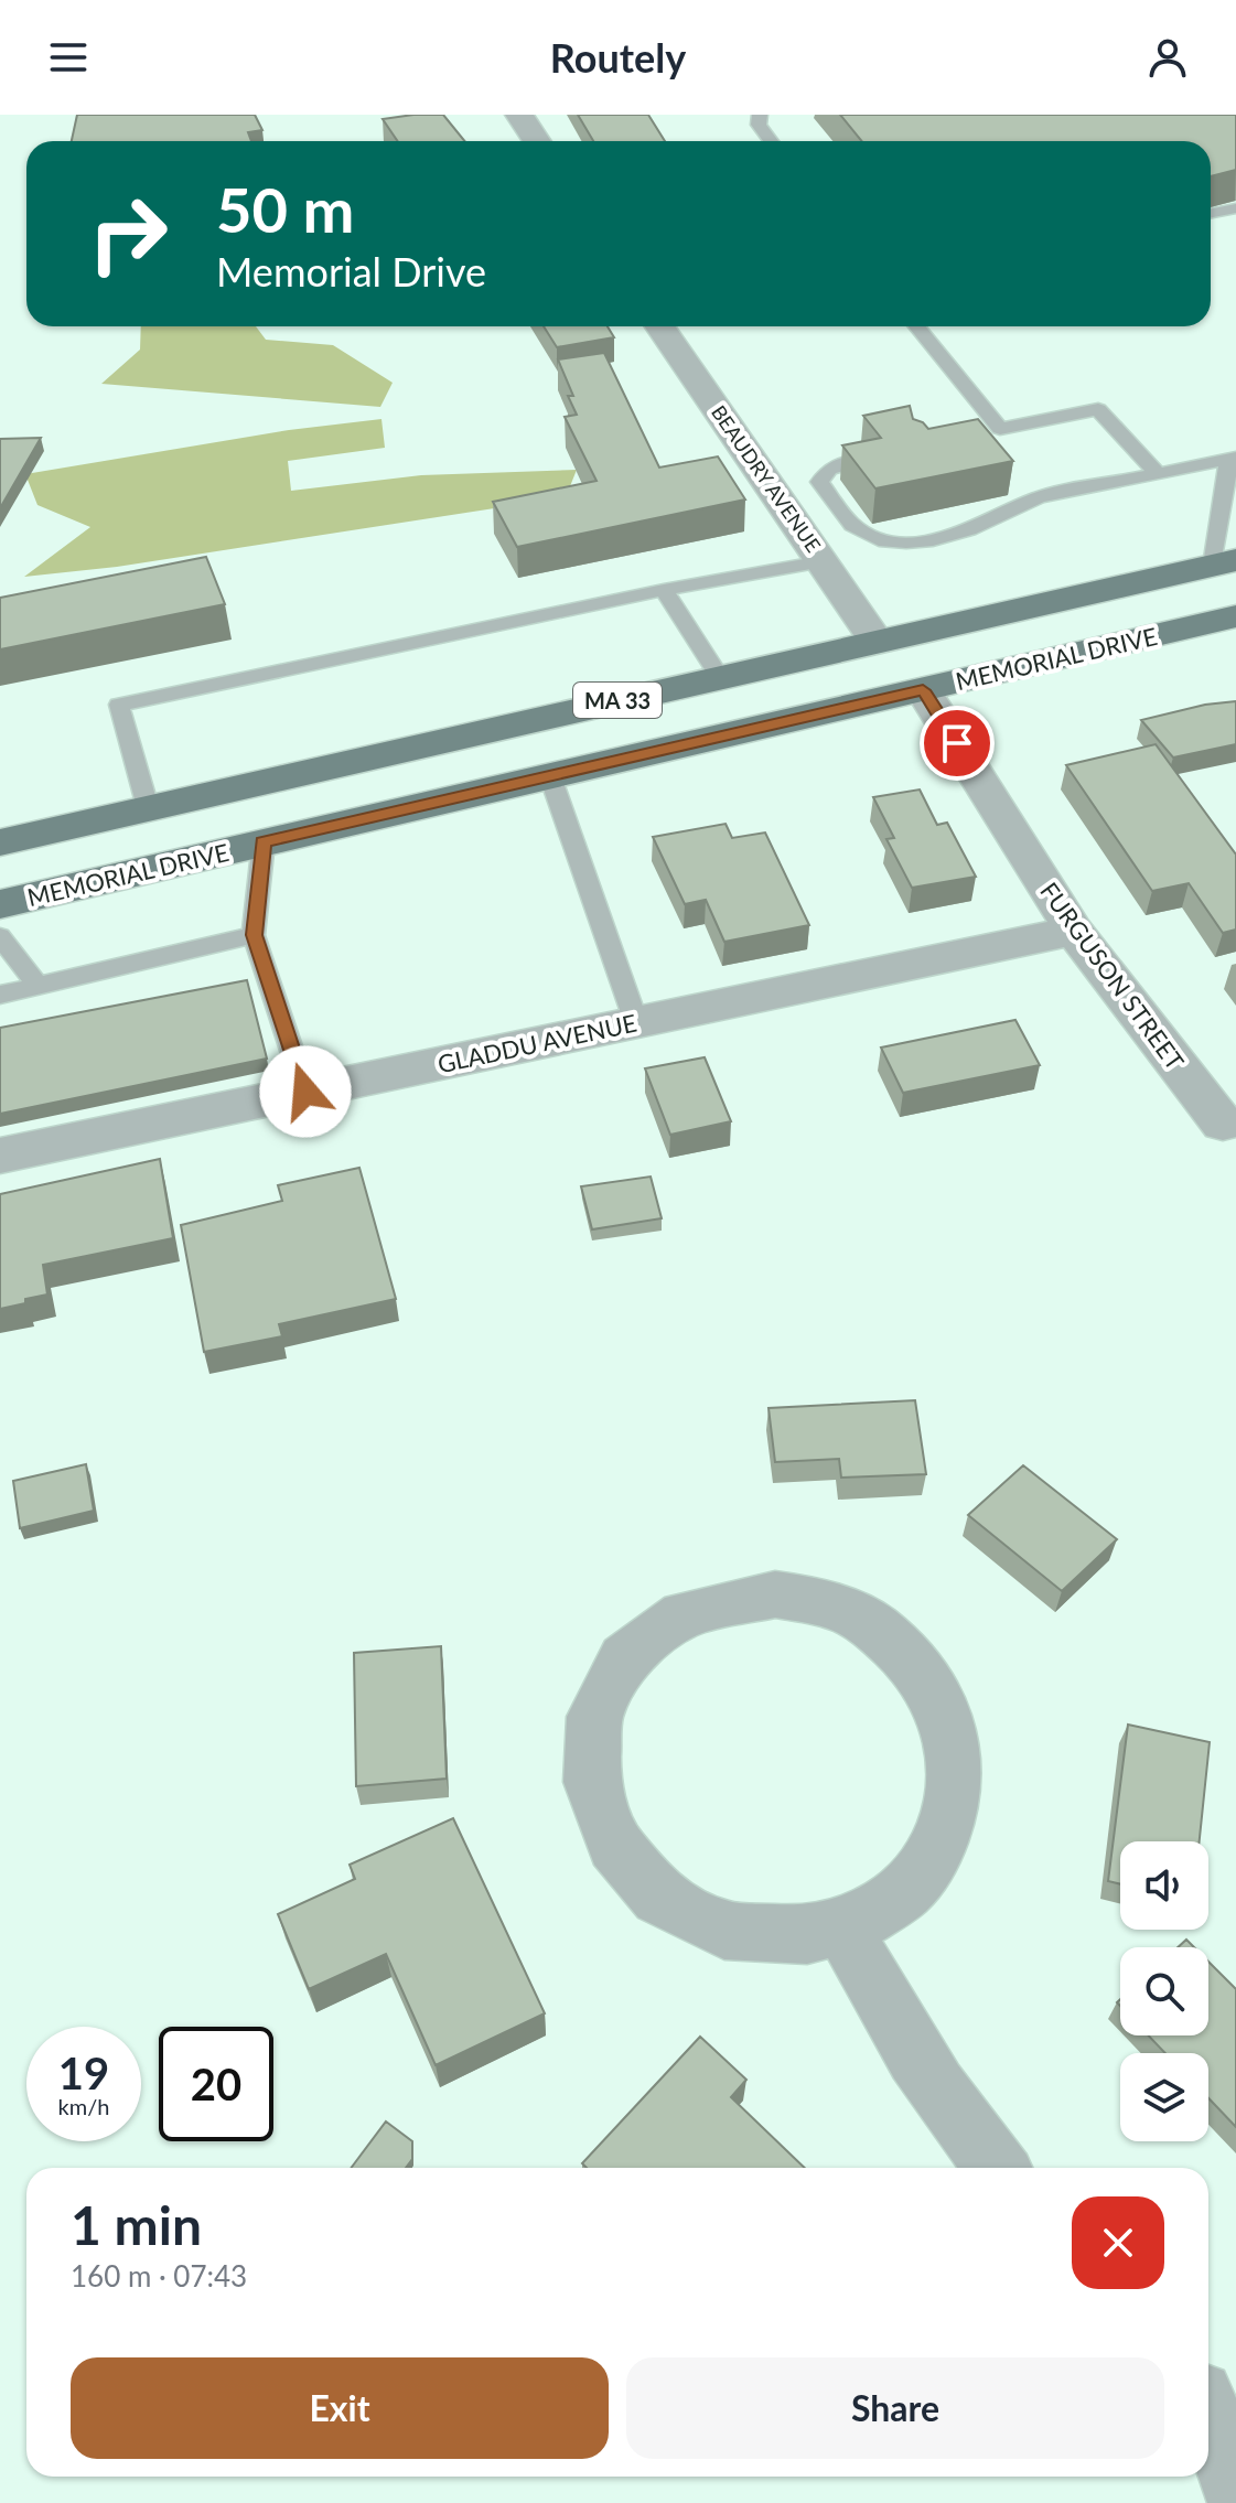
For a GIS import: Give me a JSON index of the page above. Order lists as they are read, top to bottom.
{
  "streets": {
    "main road": ["MEMORIAL DRIVE", "MA 33"],
    "street": ["BEAUDRY AVENUE", "FURGUSON STREET", "GLADDU AVENUE"]
  },
  "crossings": [
    ["BEAUDRY AVENUE", "MA 33"],
    ["MEMORIAL DRIVE", "FURGUSON STREET"],
    ["FURGUSON STREET", "GLADDU AVENUE"]
  ],
  "page": {
    "header": "Routely",
    "turn": ["50 m", "Memorial Drive"],
    "speed": "19 km/h",
    "limit": "20",
    "heading": ["1 min", "160 m · 07:43"],
    "buttons": ["Exit", "Share"]
  }
}
